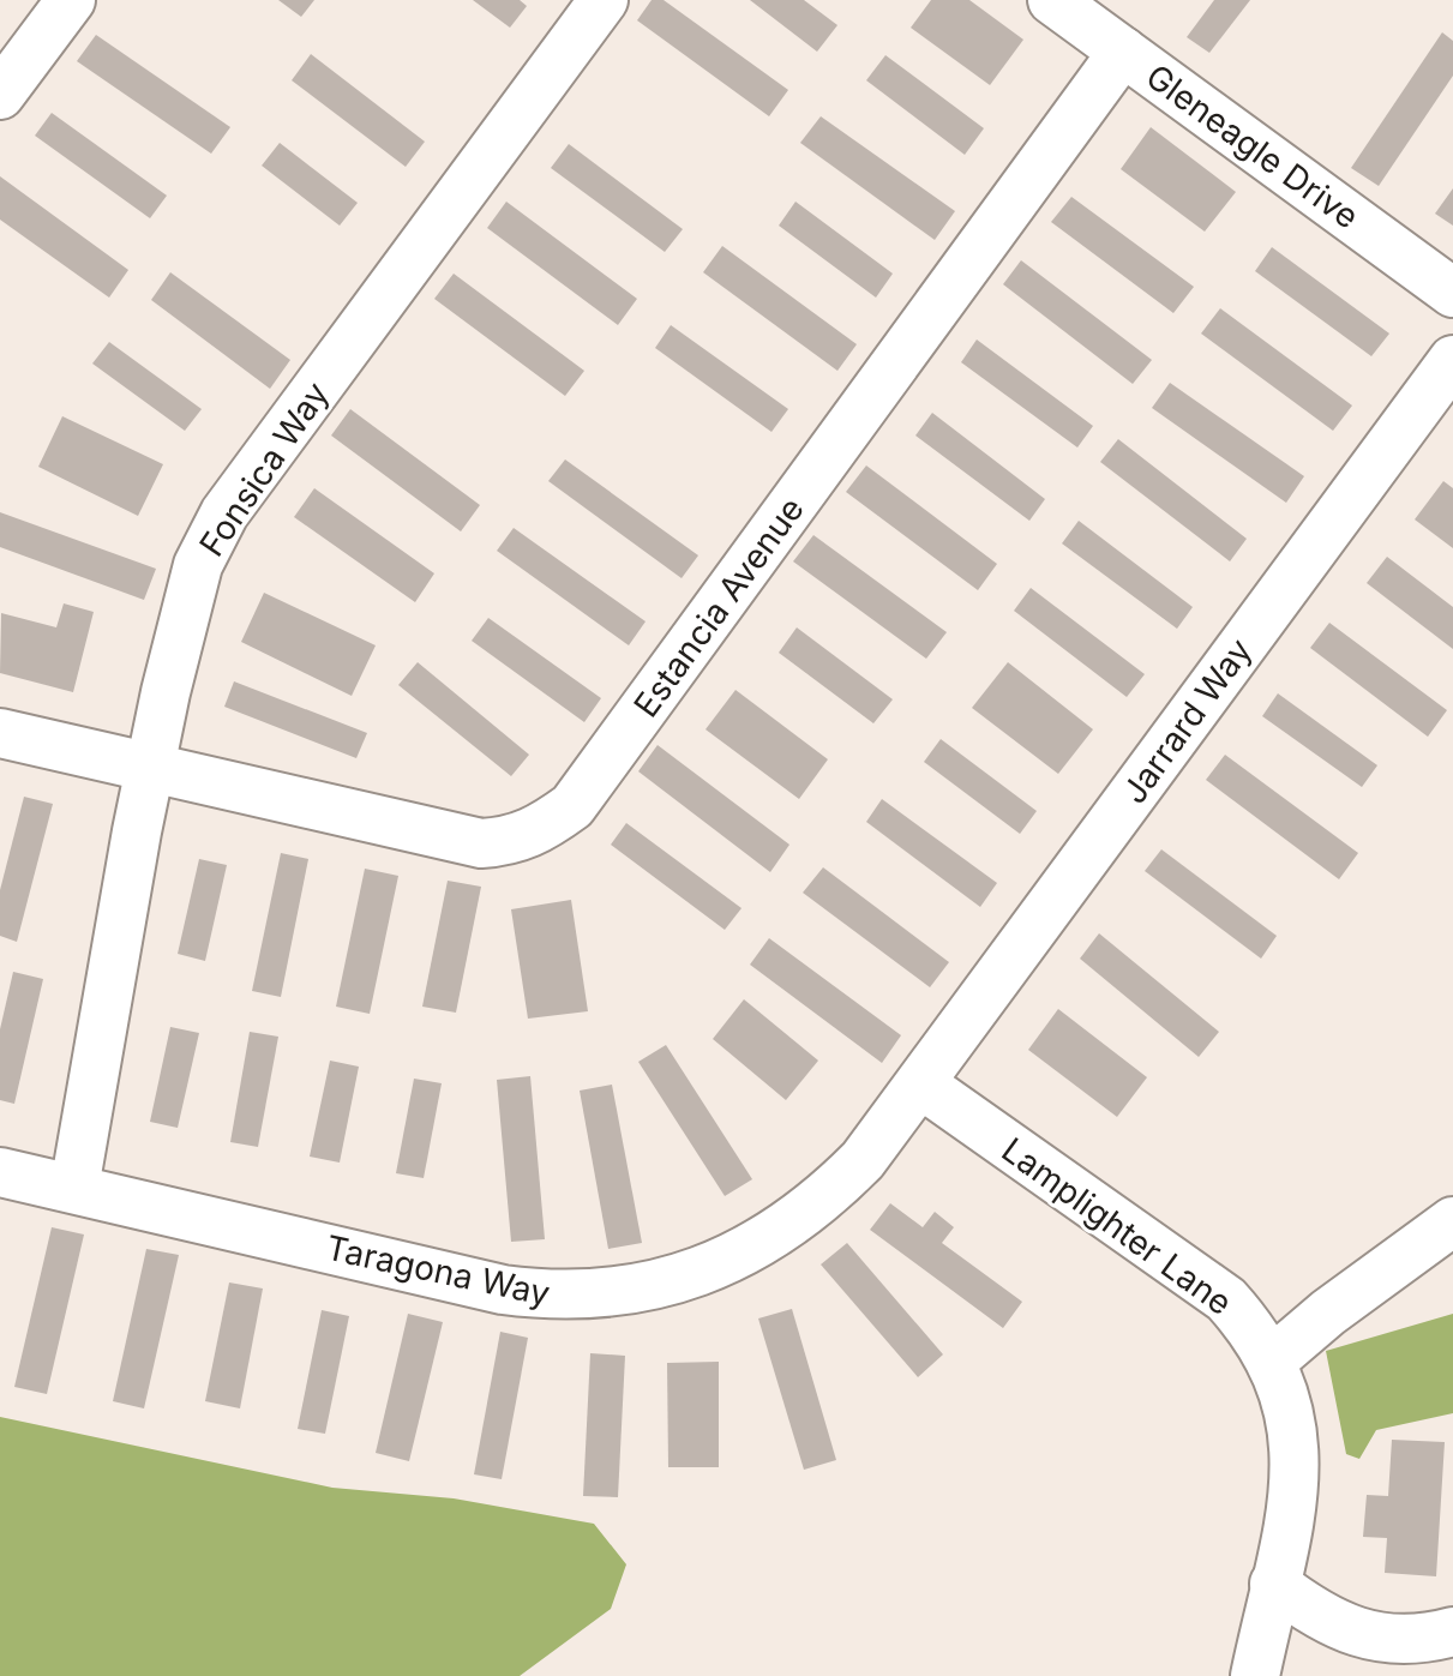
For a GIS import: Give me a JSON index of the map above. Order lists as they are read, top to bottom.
{
  "streets": {
    "street": [
      "Gleneagle Drive",
      "Fonsica Way",
      "Estancia Avenue",
      "Jarrard Way",
      "Lamplighter Lane",
      "Taragona Way"
    ]
  },
  "crossings": [
    ["Gleneagle Drive", "Estancia Avenue"],
    ["Fonsica Way", "Estancia Avenue"],
    ["Fonsica Way", "Taragona Way"],
    ["Jarrard Way", "Lamplighter Lane"],
    ["Jarrard Way", "Taragona Way"],
    ["Lamplighter Lane", "Taragona Way"]
  ]
}
